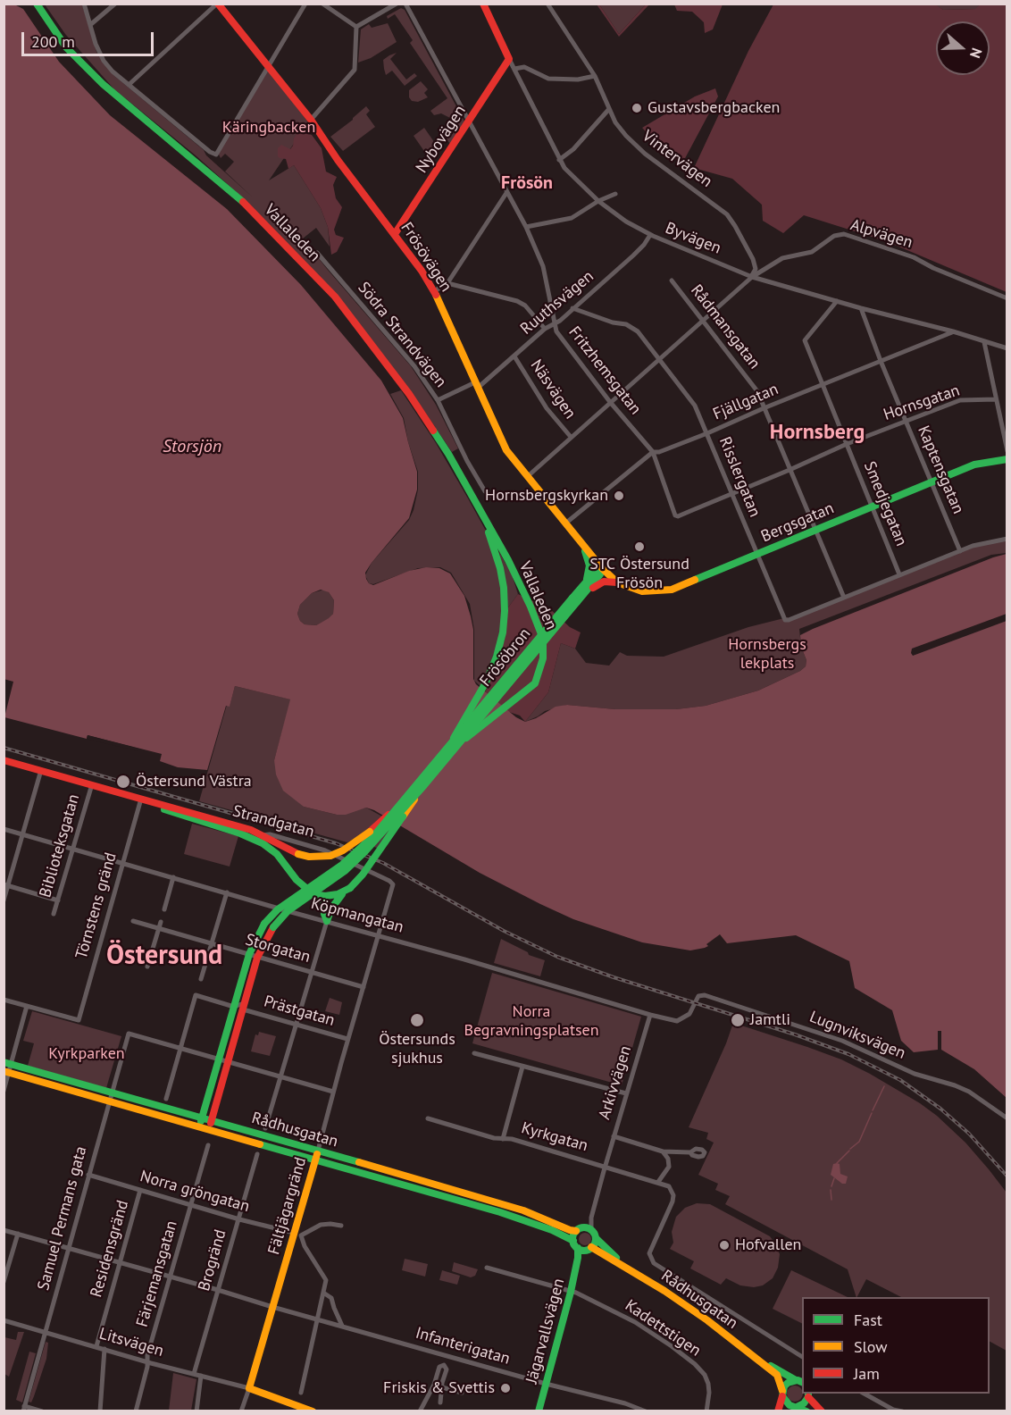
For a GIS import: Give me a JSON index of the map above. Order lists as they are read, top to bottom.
{
  "streets": {
    "main road": [
      "Nybovägen",
      "Vallaleden",
      "Byvägen",
      "Frösövägen",
      "Bergsgatan",
      "Frösöbron",
      "Strandgatan",
      "Rådhusgatan",
      "Fältjägargränd",
      "Jägarvallsvägen",
      "Litsvägen"
    ],
    "street": [
      "Vintervägen",
      "Alpvägen",
      "Ruuthsvägen",
      "Rådmansgatan",
      "Södra Strandvägen",
      "Fritzhemsgatan",
      "Näsvägen",
      "Fjällgatan",
      "Hornsgatan",
      "Kaptensgatan",
      "Risslergatan",
      "Smedjegatan",
      "Biblioteksgatan",
      "Törnstens gränd",
      "Köpmangatan",
      "Storgatan",
      "Prästgatan",
      "Lugnviksvägen",
      "Arkivvägen",
      "Kyrkgatan",
      "Norra gröngatan",
      "Samuel Permans gata",
      "Residensgränd",
      "Brogränd",
      "Färjemansgatan",
      "Kadettstigen",
      "Infanterigatan"
    ]
  },
  "crossings": [
    ["Nybovägen", "Byvägen"],
    ["Nybovägen", "Frösövägen"],
    ["Nybovägen", "Fritzhemsgatan"],
    ["Vintervägen", "Alpvägen"],
    ["Vintervägen", "Byvägen"],
    ["Vallaleden", "Frösöbron"],
    ["Alpvägen", "Byvägen"],
    ["Byvägen", "Ruuthsvägen"],
    ["Byvägen", "Fjällgatan"],
    ["Byvägen", "Kaptensgatan"],
    ["Byvägen", "Smedjegatan"],
    ["Frösövägen", "Ruuthsvägen"],
    ["Frösövägen", "Fjällgatan"],
    ["Frösövägen", "Bergsgatan"],
    ["Frösövägen", "Frösöbron"],
    ["Ruuthsvägen", "Södra Strandvägen"],
    ["Ruuthsvägen", "Fritzhemsgatan"],
    ["Ruuthsvägen", "Näsvägen"],
    ["Ruuthsvägen", "Risslergatan"],
    ["Rådmansgatan", "Fjällgatan"],
    ["Rådmansgatan", "Hornsgatan"],
    ["Rådmansgatan", "Risslergatan"],
    ["Rådmansgatan", "Bergsgatan"],
    ["Fritzhemsgatan", "Fjällgatan"],
    ["Fritzhemsgatan", "Hornsgatan"],
    ["Fjällgatan", "Kaptensgatan"],
    ["Fjällgatan", "Risslergatan"],
    ["Fjällgatan", "Smedjegatan"],
    ["Hornsgatan", "Kaptensgatan"],
    ["Hornsgatan", "Risslergatan"],
    ["Hornsgatan", "Smedjegatan"],
    ["Kaptensgatan", "Bergsgatan"],
    ["Risslergatan", "Bergsgatan"],
    ["Smedjegatan", "Bergsgatan"],
    ["Bergsgatan", "Frösöbron"],
    ["Frösöbron", "Storgatan"],
    ["Strandgatan", "Biblioteksgatan"],
    ["Strandgatan", "Törnstens gränd"],
    ["Strandgatan", "Fältjägargränd"],
    ["Biblioteksgatan", "Köpmangatan"],
    ["Törnstens gränd", "Köpmangatan"],
    ["Köpmangatan", "Lugnviksvägen"],
    ["Köpmangatan", "Arkivvägen"],
    ["Köpmangatan", "Fältjägargränd"],
    ["Storgatan", "Fältjägargränd"],
    ["Prästgatan", "Fältjägargränd"],
    ["Arkivvägen", "Rådhusgatan"],
    ["Arkivvägen", "Kyrkgatan"],
    ["Arkivvägen", "Jägarvallsvägen"],
    ["Rådhusgatan", "Fältjägargränd"],
    ["Rådhusgatan", "Samuel Permans gata"],
    ["Rådhusgatan", "Jägarvallsvägen"],
    ["Norra gröngatan", "Fältjägargränd"],
    ["Norra gröngatan", "Samuel Permans gata"],
    ["Norra gröngatan", "Residensgränd"],
    ["Norra gröngatan", "Brogränd"],
    ["Norra gröngatan", "Färjemansgatan"],
    ["Fältjägargränd", "Litsvägen"],
    ["Fältjägargränd", "Infanterigatan"],
    ["Samuel Permans gata", "Litsvägen"],
    ["Samuel Permans gata", "Infanterigatan"],
    ["Residensgränd", "Litsvägen"],
    ["Residensgränd", "Infanterigatan"],
    ["Brogränd", "Litsvägen"],
    ["Brogränd", "Infanterigatan"],
    ["Färjemansgatan", "Litsvägen"],
    ["Färjemansgatan", "Infanterigatan"],
    ["Kadettstigen", "Jägarvallsvägen"],
    ["Jägarvallsvägen", "Infanterigatan"]
  ],
  "districts": ["Frösön", "Hornsberg", "Östersund"],
  "water": ["Storsjön"],
  "parks": [
    "Käringbacken",
    "Hornsbergs lekplats",
    "Norra Begravningsplatsen",
    "Kyrkparken"
  ],
  "places": [
    "Gustavsbergbacken",
    "Hornsbergskyrkan",
    "STC Östersund Frösön",
    "Östersund Västra",
    "Östersunds sjukhus",
    "Jamtli",
    "Hofvallen",
    "Friskis & Svettis"
  ],
  "legend": ["Fast", "Slow", "Jam"],
  "scale_bar": "200 m",
  "north": "right"
}
